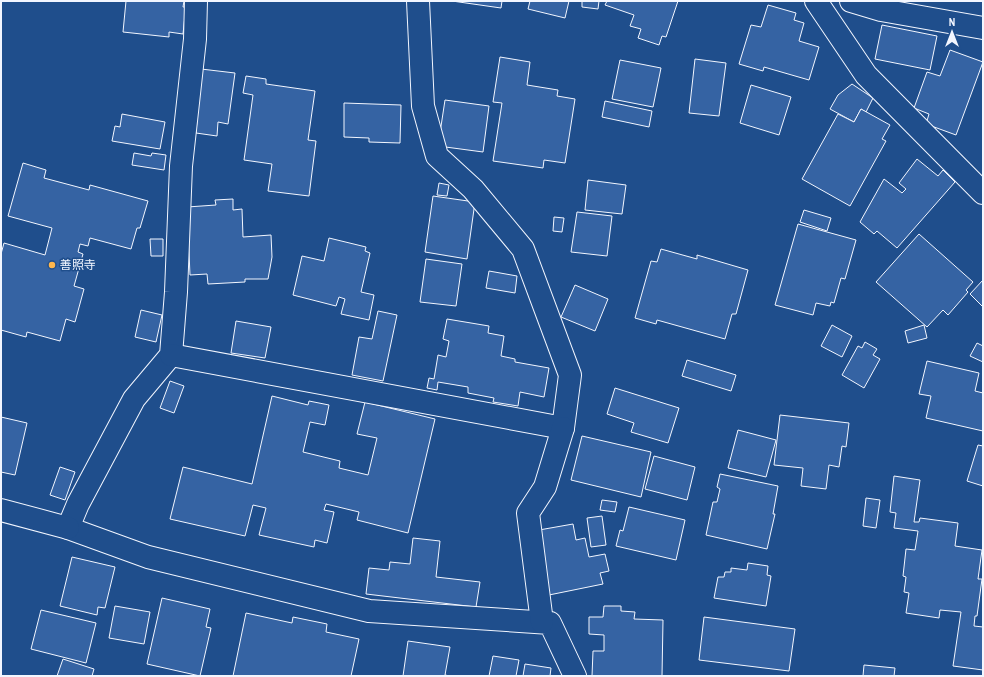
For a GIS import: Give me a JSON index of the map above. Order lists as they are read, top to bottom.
{
  "places": ["善照寺"],
  "north": "top"
}
